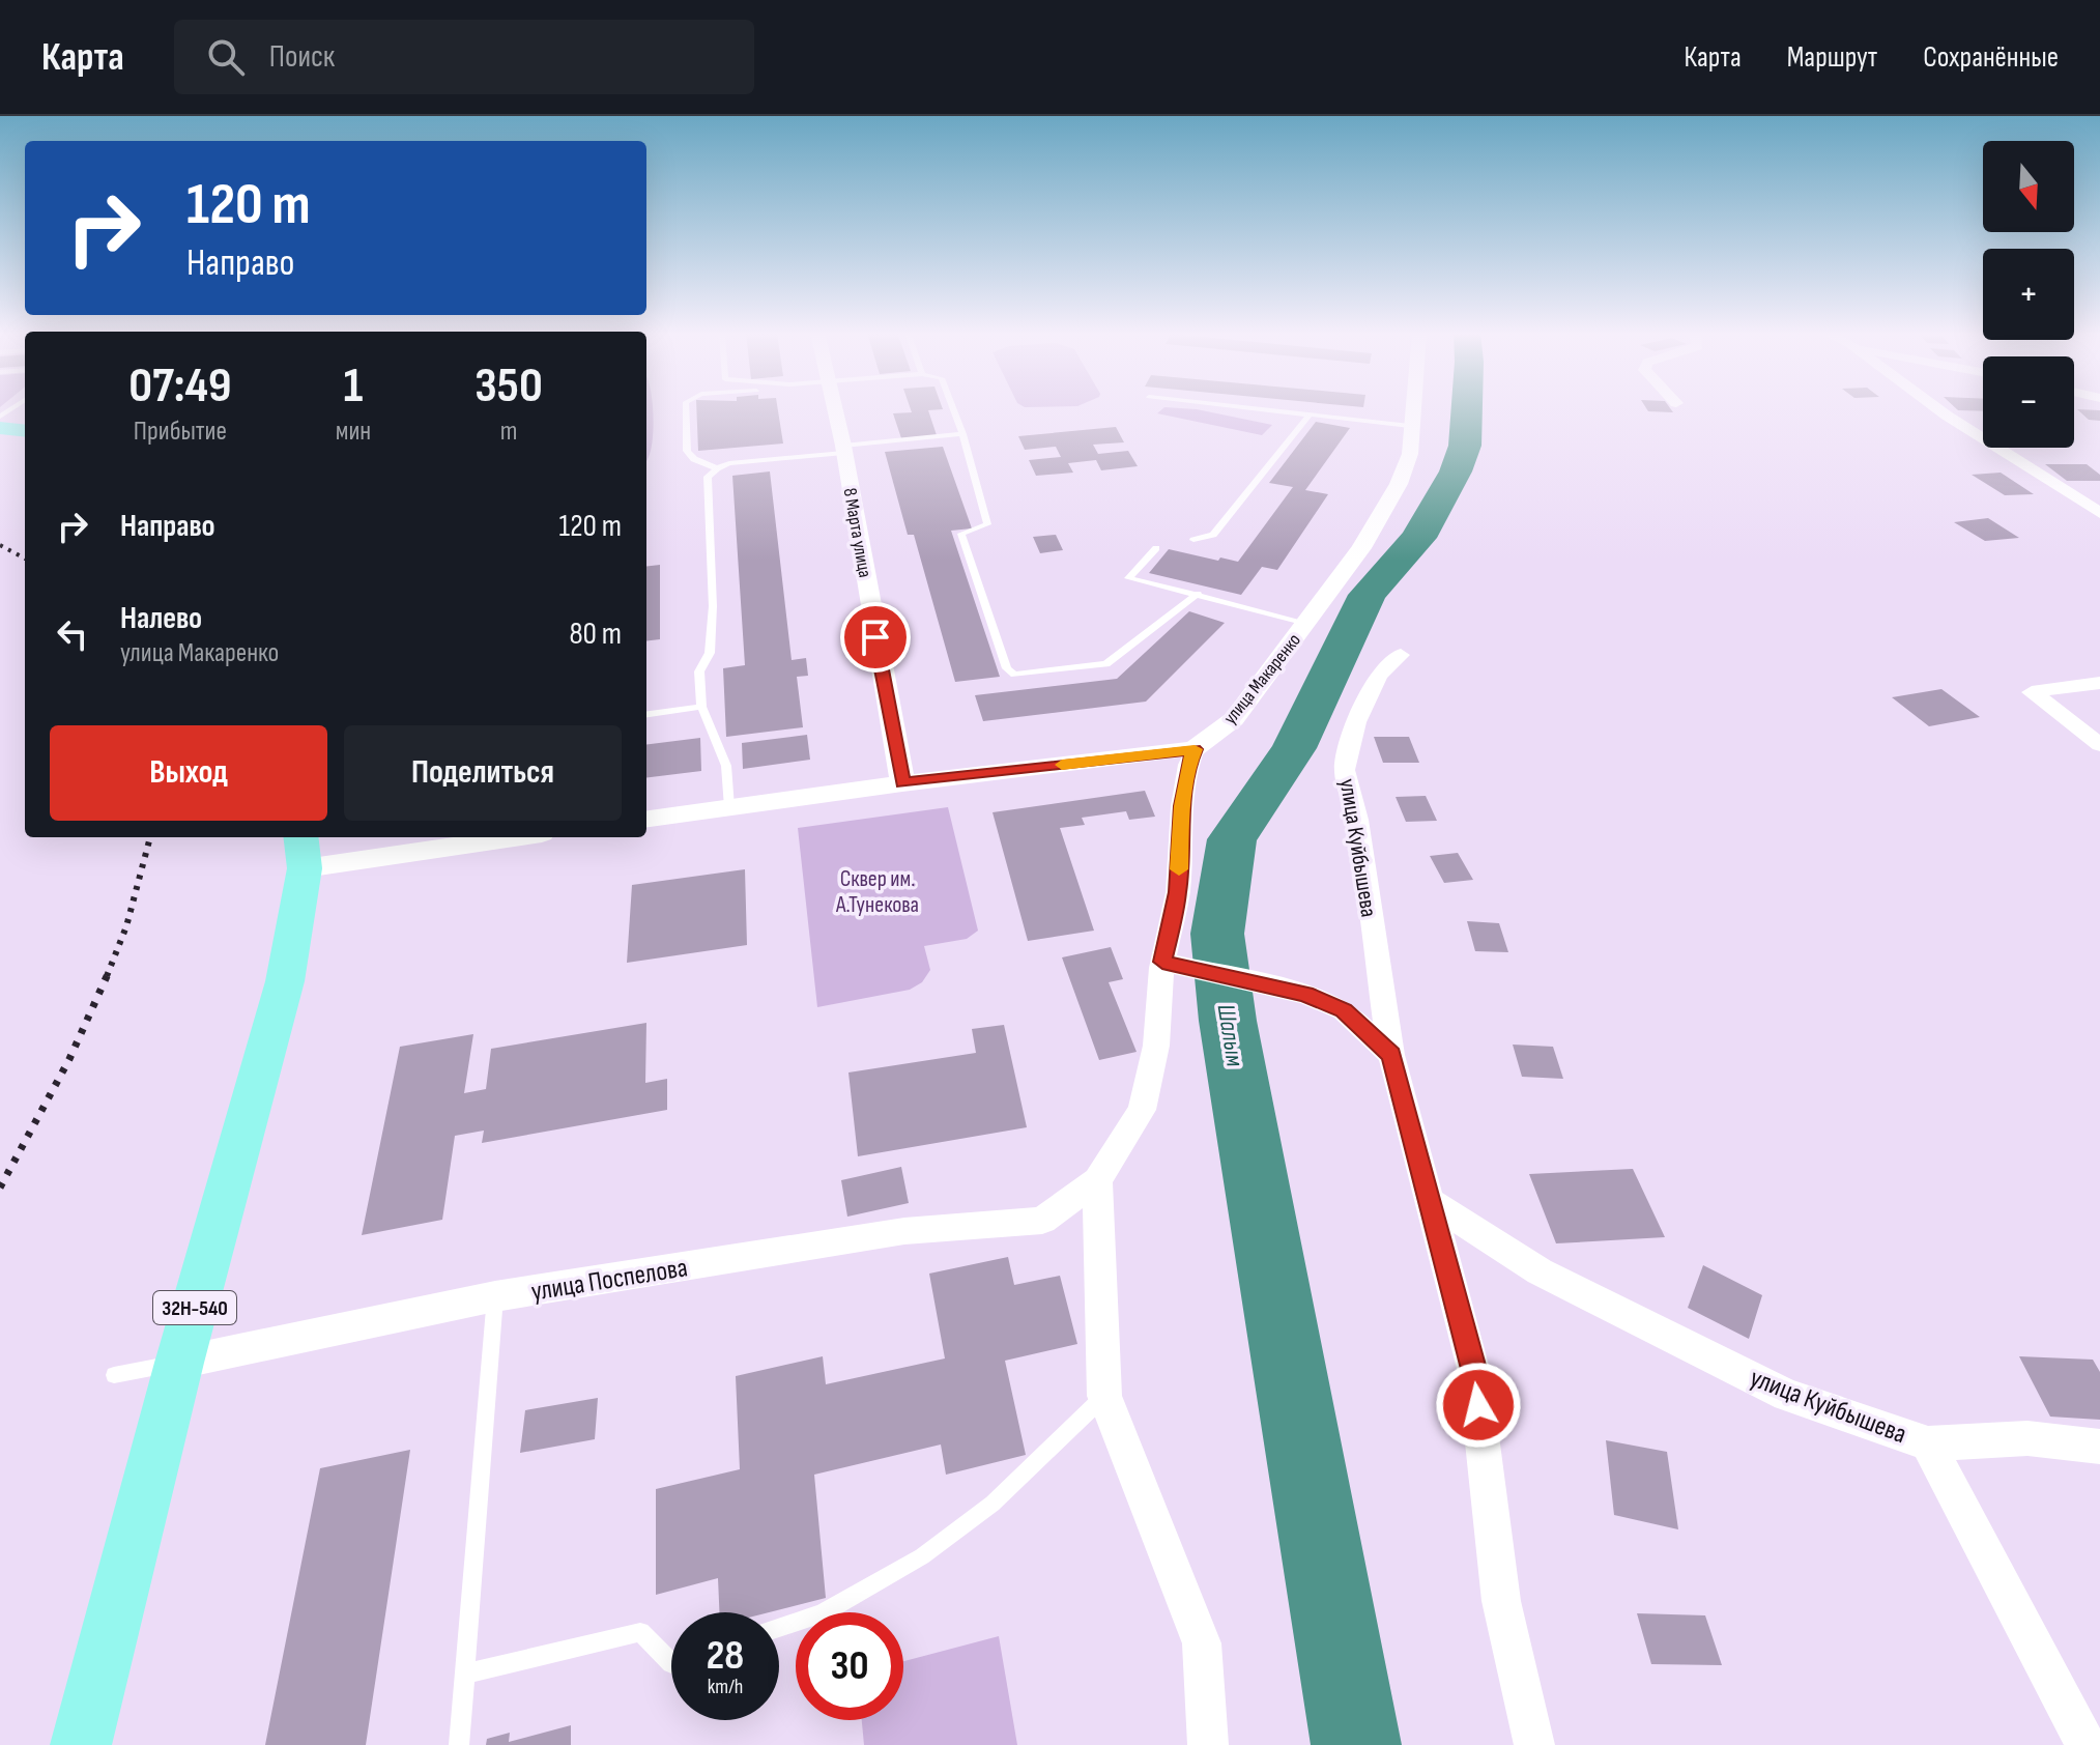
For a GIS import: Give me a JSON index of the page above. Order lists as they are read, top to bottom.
{
  "streets": {
    "main road": ["32Н-540"],
    "street": [
      "8 Марта улица",
      "улица Макаренко",
      "улица Куйбышева",
      "улица Поспелова"
    ]
  },
  "crossings": [
    ["улица Поспелова", "32Н-540"]
  ],
  "water": ["Шалым"],
  "parks": ["Сквер им. А.Тунекова"],
  "north": "bottom",
  "page": {
    "header": "Карта",
    "search": "Поиск",
    "nav": ["Карта", "Маршрут", "Сохранённые"],
    "map_buttons": ["+", "−"],
    "turn": ["120 m", "Направо"],
    "eta": [
      "07:49",
      "Прибытие",
      "1",
      "мин",
      "350",
      "m"
    ],
    "list": [
      {
        "name": "Направо",
        "value": "120 m"
      },
      {
        "name": "Налево",
        "note": "улица Макаренко",
        "value": "80 m"
      }
    ],
    "buttons": ["Выход", "Поделиться"],
    "speed": "28 km/h",
    "limit": "30"
  }
}
